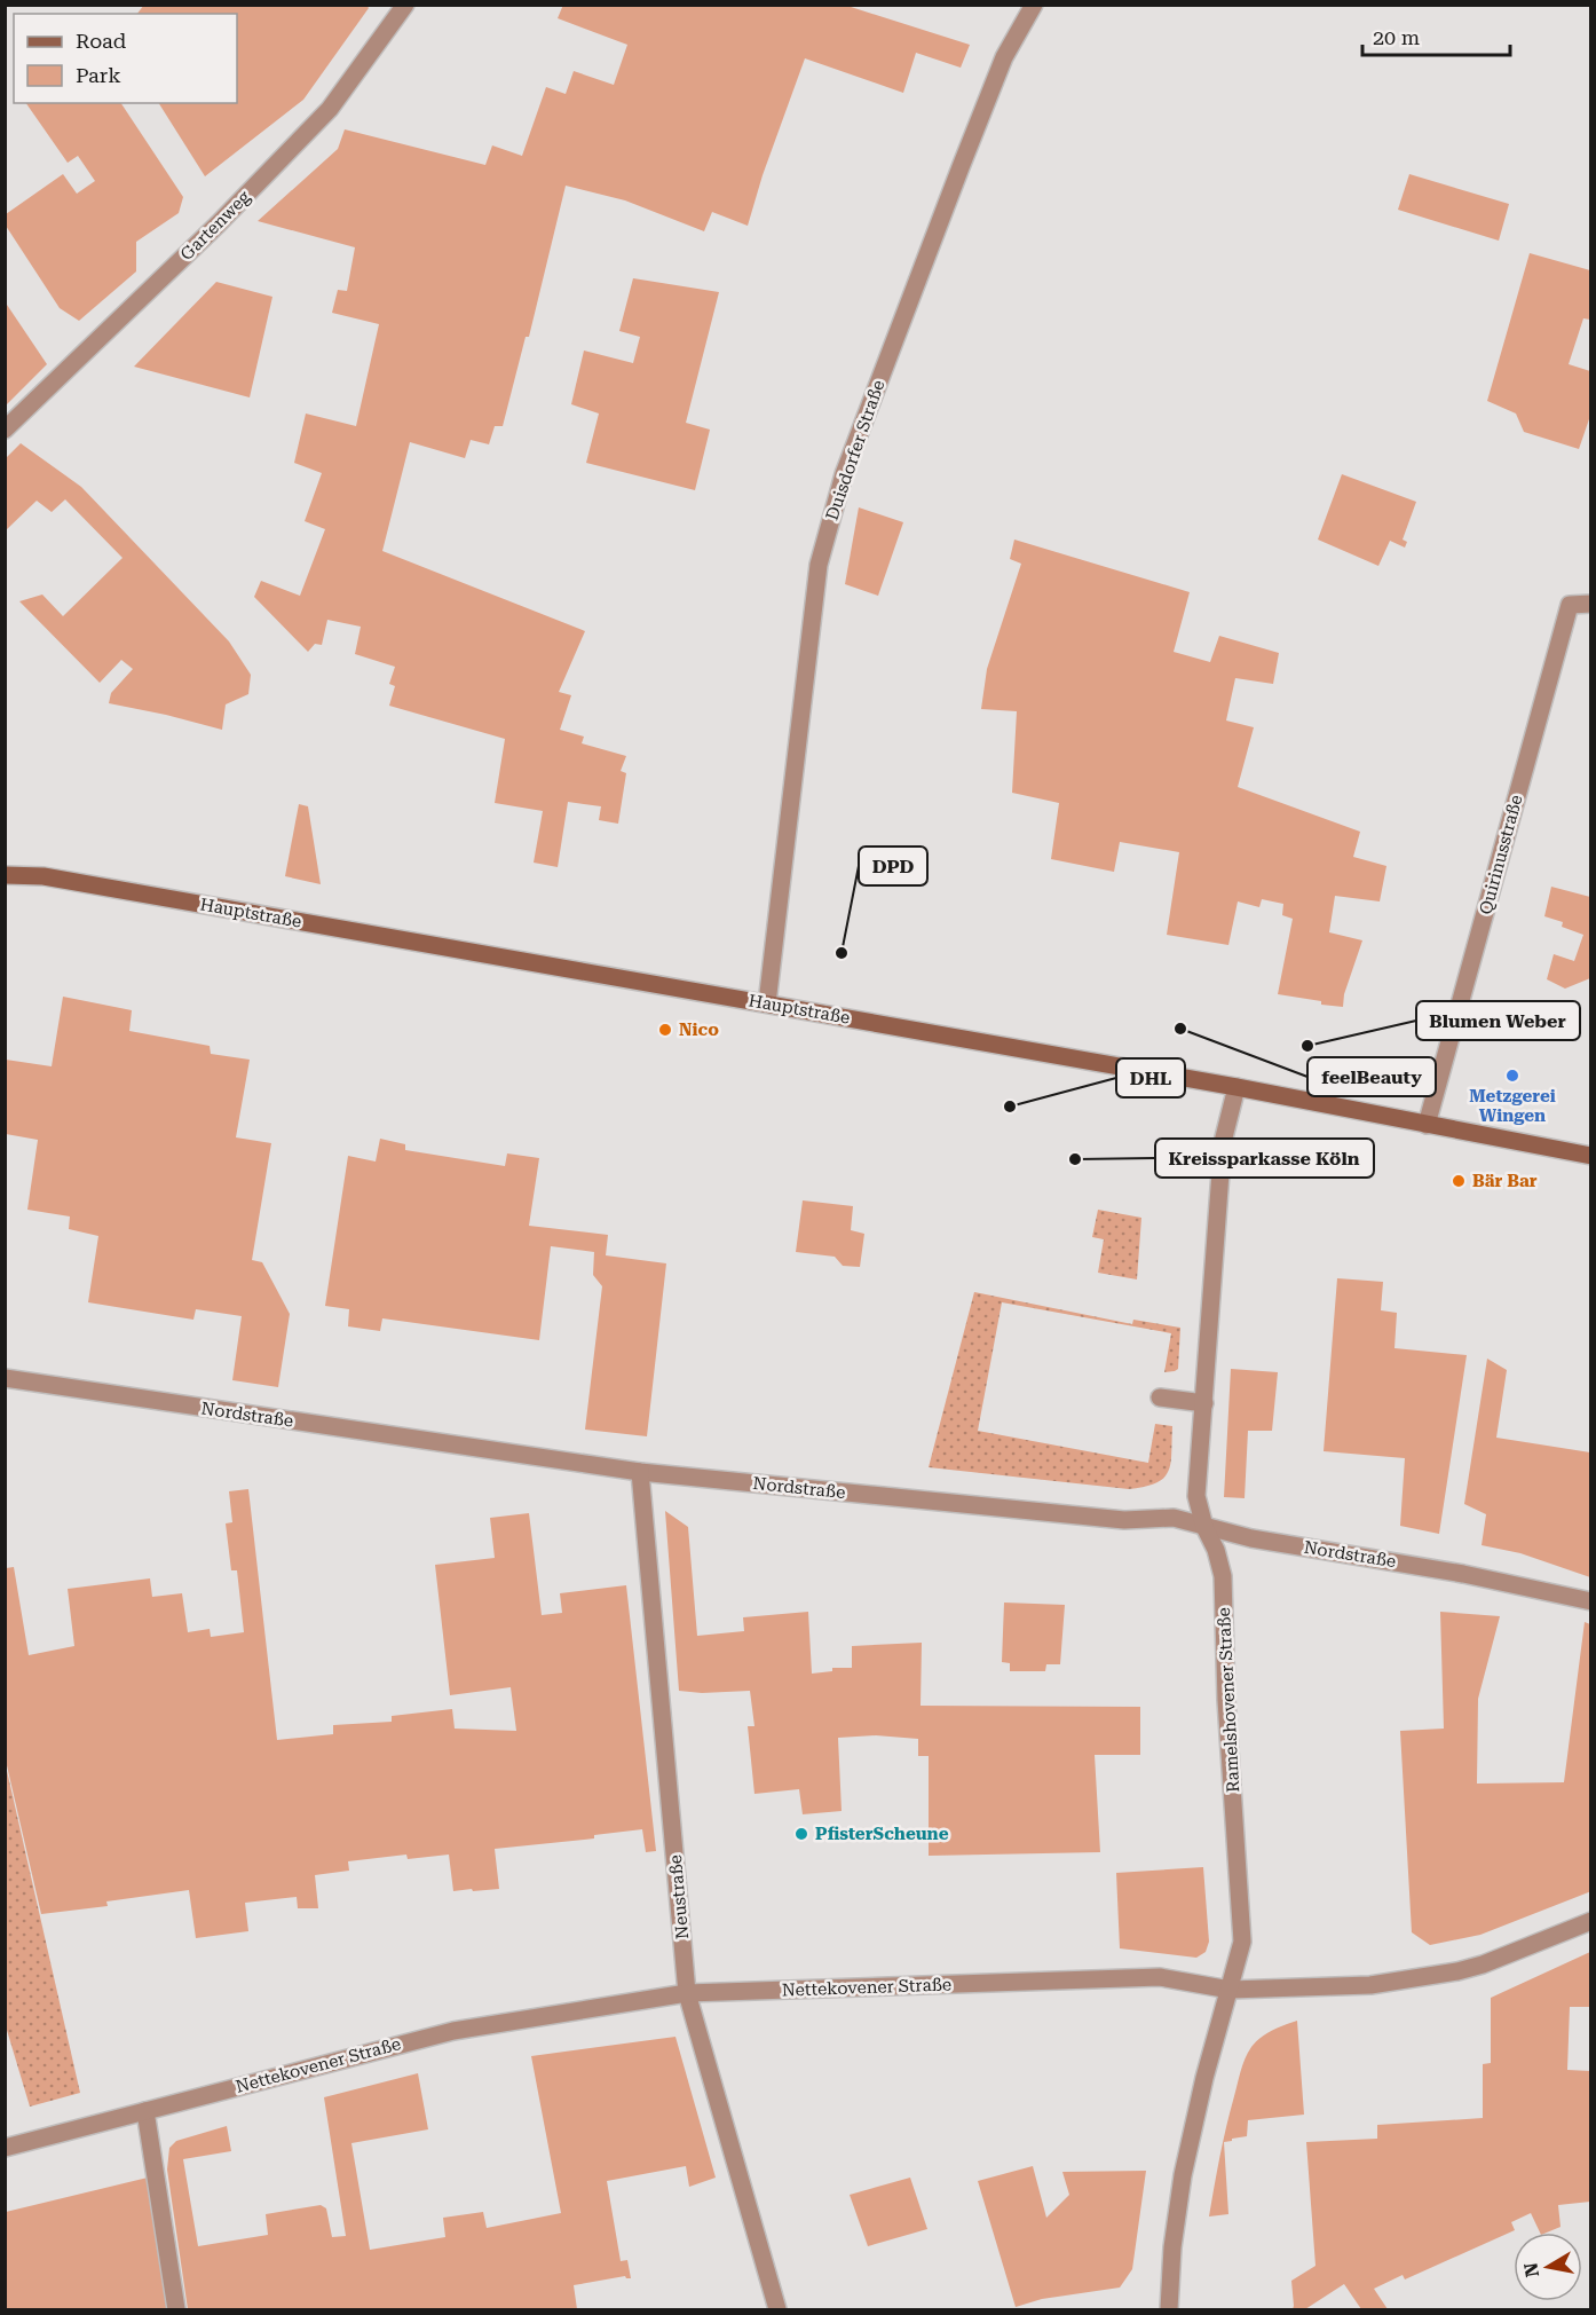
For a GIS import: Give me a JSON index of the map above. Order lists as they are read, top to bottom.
{
  "streets": {
    "main road": ["Hauptstraße"],
    "street": [
      "Gartenweg",
      "Duisdorfer Straße",
      "Quirinusstraße",
      "Nordstraße",
      "Ramelshovener Straße",
      "Neustraße",
      "Nettekovener Straße"
    ]
  },
  "crossings": [
    ["Duisdorfer Straße", "Hauptstraße"],
    ["Quirinusstraße", "Hauptstraße"],
    ["Hauptstraße", "Ramelshovener Straße"],
    ["Nordstraße", "Ramelshovener Straße"],
    ["Nordstraße", "Neustraße"],
    ["Ramelshovener Straße", "Nettekovener Straße"],
    ["Neustraße", "Nettekovener Straße"]
  ],
  "places": [
    "DPD",
    "feelBeauty",
    "Nico",
    "Blumen Weber",
    "Metzgerei Wingen",
    "DHL",
    "Kreissparkasse Köln",
    "Bär Bar",
    "PfisterScheune"
  ],
  "legend": ["Road", "Park"],
  "scale_bar": "20 m",
  "north": "left"
}
